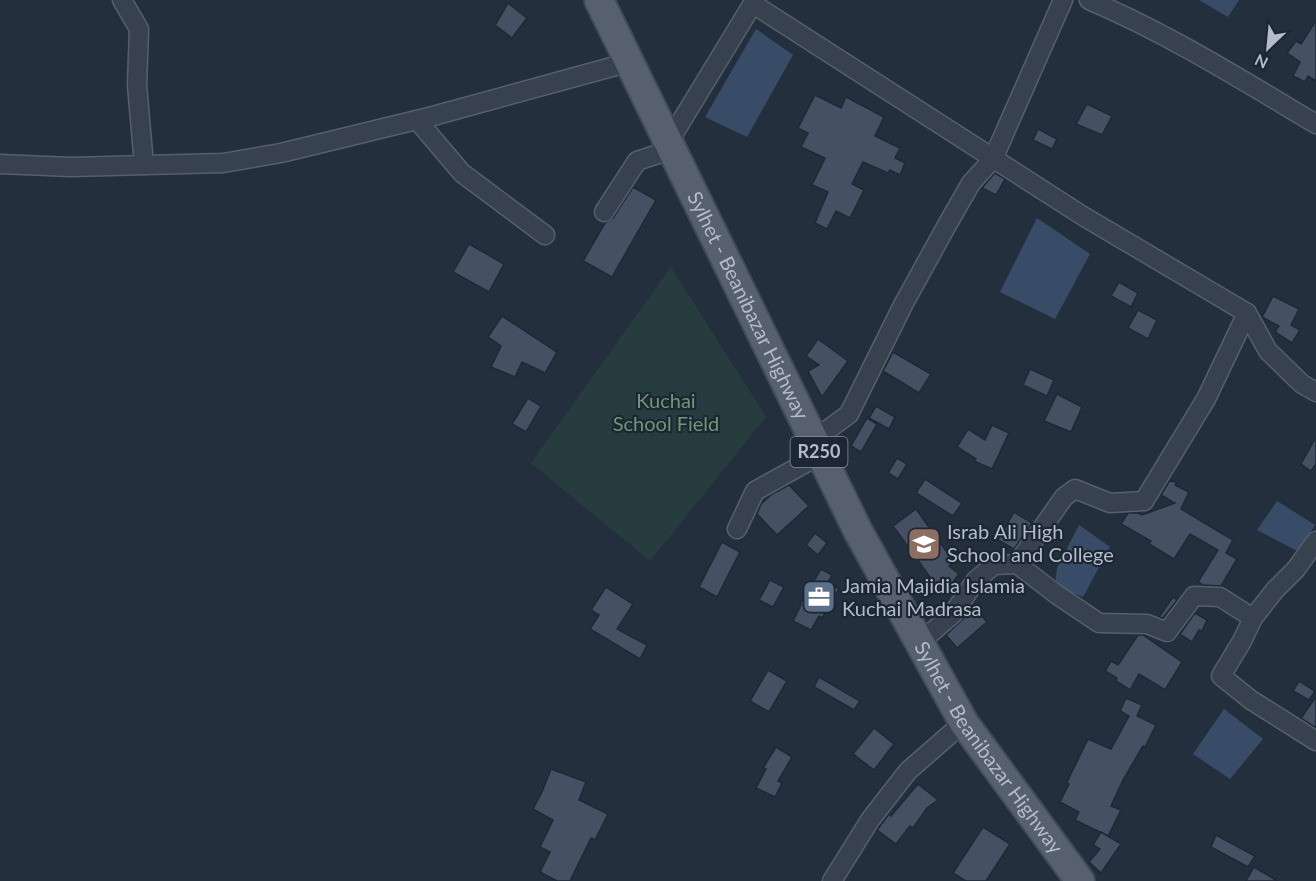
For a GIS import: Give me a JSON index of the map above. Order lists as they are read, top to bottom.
{
  "streets": {
    "main road": ["Sylhet - Beanibazar Highway", "R250"]
  },
  "parks": ["Kuchai School Field"],
  "places": {
    "school or university": ["Israb Ali High School and College"],
    "office": ["Jamia Majidia Islamia Kuchai Madrasa"]
  },
  "north": "bottom left"
}
